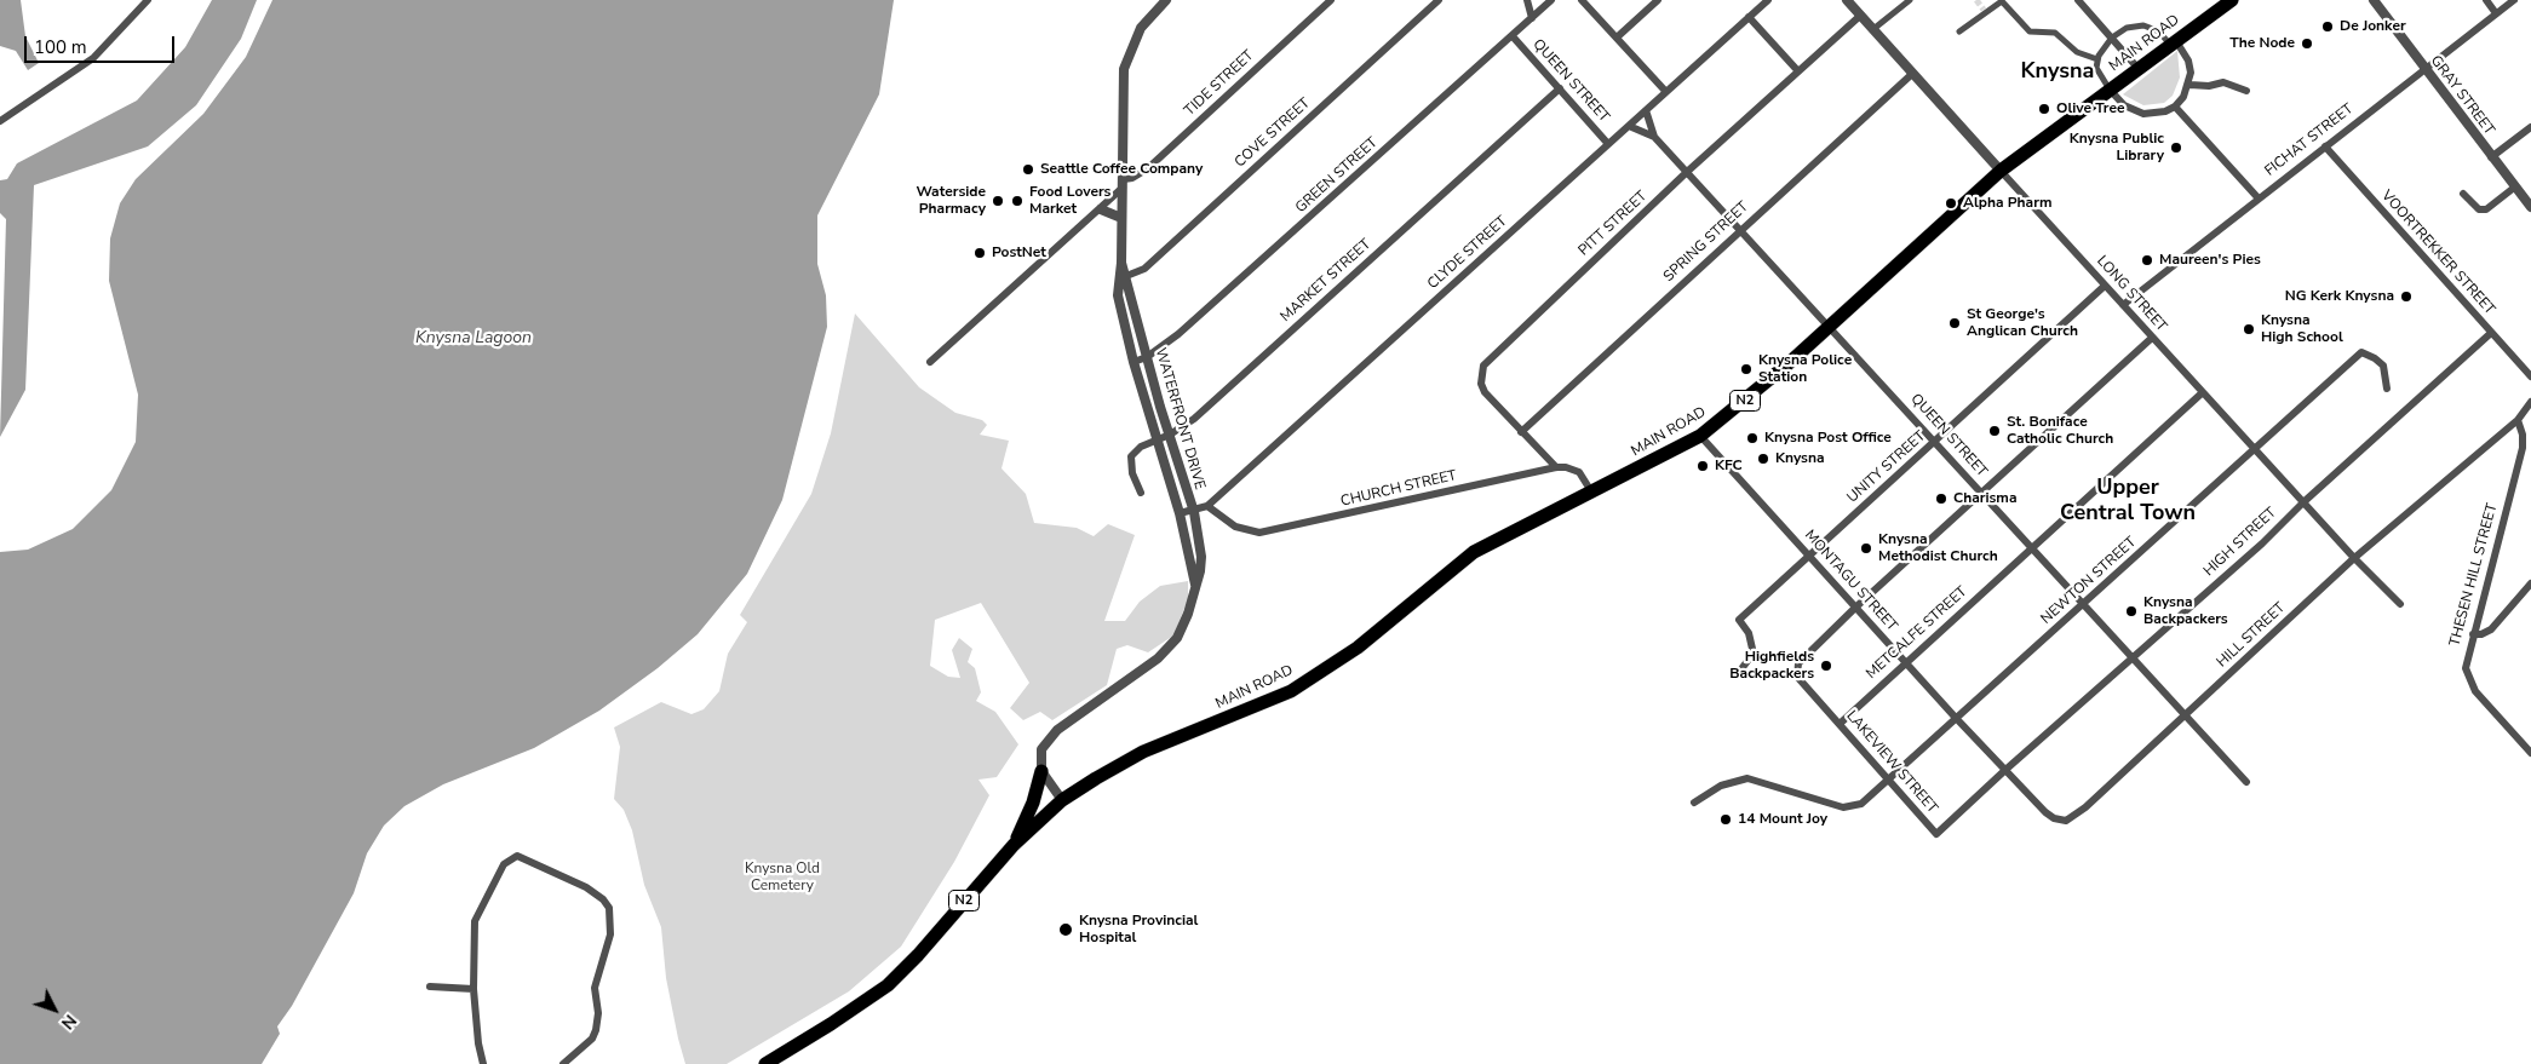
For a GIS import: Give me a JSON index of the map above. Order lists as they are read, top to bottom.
{
  "streets": {
    "highway": ["MAIN ROAD", "N2"],
    "street": [
      "QUEEN STREET",
      "TIDE STREET",
      "GRAY STREET",
      "COVE STREET",
      "FICHAT STREET",
      "GREEN STREET",
      "PITT STREET",
      "SPRING STREET",
      "CLYDE STREET",
      "VOORTREKKER STREET",
      "MARKET STREET",
      "LONG STREET",
      "WATERFRONT DRIVE",
      "UNITY STREET",
      "CHURCH STREET",
      "HIGH STREET",
      "THESEN HILL STREET",
      "MONTAGU STREET",
      "NEWTON STREET",
      "METCALFE STREET",
      "HILL STREET",
      "LAKEVIEW STREET"
    ]
  },
  "crossings": [
    ["MAIN ROAD", "QUEEN STREET"],
    ["MAIN ROAD", "LONG STREET"],
    ["MAIN ROAD", "N2"],
    ["MAIN ROAD", "MONTAGU STREET"],
    ["QUEEN STREET", "GREEN STREET"],
    ["QUEEN STREET", "PITT STREET"],
    ["QUEEN STREET", "SPRING STREET"],
    ["QUEEN STREET", "CLYDE STREET"],
    ["QUEEN STREET", "MARKET STREET"],
    ["QUEEN STREET", "UNITY STREET"],
    ["QUEEN STREET", "HIGH STREET"],
    ["QUEEN STREET", "NEWTON STREET"],
    ["QUEEN STREET", "METCALFE STREET"],
    ["QUEEN STREET", "HILL STREET"],
    ["TIDE STREET", "WATERFRONT DRIVE"],
    ["GRAY STREET", "FICHAT STREET"],
    ["COVE STREET", "WATERFRONT DRIVE"],
    ["FICHAT STREET", "VOORTREKKER STREET"],
    ["FICHAT STREET", "LONG STREET"],
    ["GREEN STREET", "WATERFRONT DRIVE"],
    ["PITT STREET", "SPRING STREET"],
    ["PITT STREET", "LONG STREET"],
    ["PITT STREET", "CHURCH STREET"],
    ["SPRING STREET", "LONG STREET"],
    ["CLYDE STREET", "WATERFRONT DRIVE"],
    ["CLYDE STREET", "CHURCH STREET"],
    ["VOORTREKKER STREET", "HIGH STREET"],
    ["MARKET STREET", "WATERFRONT DRIVE"],
    ["LONG STREET", "UNITY STREET"],
    ["LONG STREET", "HIGH STREET"],
    ["LONG STREET", "NEWTON STREET"],
    ["LONG STREET", "METCALFE STREET"],
    ["LONG STREET", "HILL STREET"],
    ["UNITY STREET", "MONTAGU STREET"],
    ["HIGH STREET", "MONTAGU STREET"],
    ["HIGH STREET", "HILL STREET"],
    ["HIGH STREET", "LAKEVIEW STREET"],
    ["THESEN HILL STREET", "HILL STREET"],
    ["MONTAGU STREET", "NEWTON STREET"],
    ["MONTAGU STREET", "METCALFE STREET"],
    ["MONTAGU STREET", "HILL STREET"],
    ["MONTAGU STREET", "LAKEVIEW STREET"],
    ["NEWTON STREET", "LAKEVIEW STREET"],
    ["METCALFE STREET", "LAKEVIEW STREET"],
    ["HILL STREET", "LAKEVIEW STREET"]
  ],
  "districts": ["Knysna", "Upper Central Town"],
  "water": ["Knysna Lagoon"],
  "parks": ["Knysna Old Cemetery"],
  "places": [
    "De Jonker",
    "The Node",
    "Olive Tree",
    "Knysna Public Library",
    "Seattle Coffee Company",
    "Waterside Pharmacy",
    "Food Lovers Market",
    "Alpha Pharm",
    "PostNet",
    "Maureen's Pies",
    "NG Kerk Knysna",
    "St George's Anglican Church",
    "Knysna High School",
    "Knysna Police Station",
    "St. Boniface Catholic Church",
    "Knysna Post Office",
    "Knysna",
    "KFC",
    "Charisma",
    "Knysna Methodist Church",
    "Knysna Backpackers",
    "Highfields Backpackers",
    "14 Mount Joy",
    "Knysna Provincial Hospital"
  ],
  "scale_bar": "100 m",
  "north": "bottom right"
}
